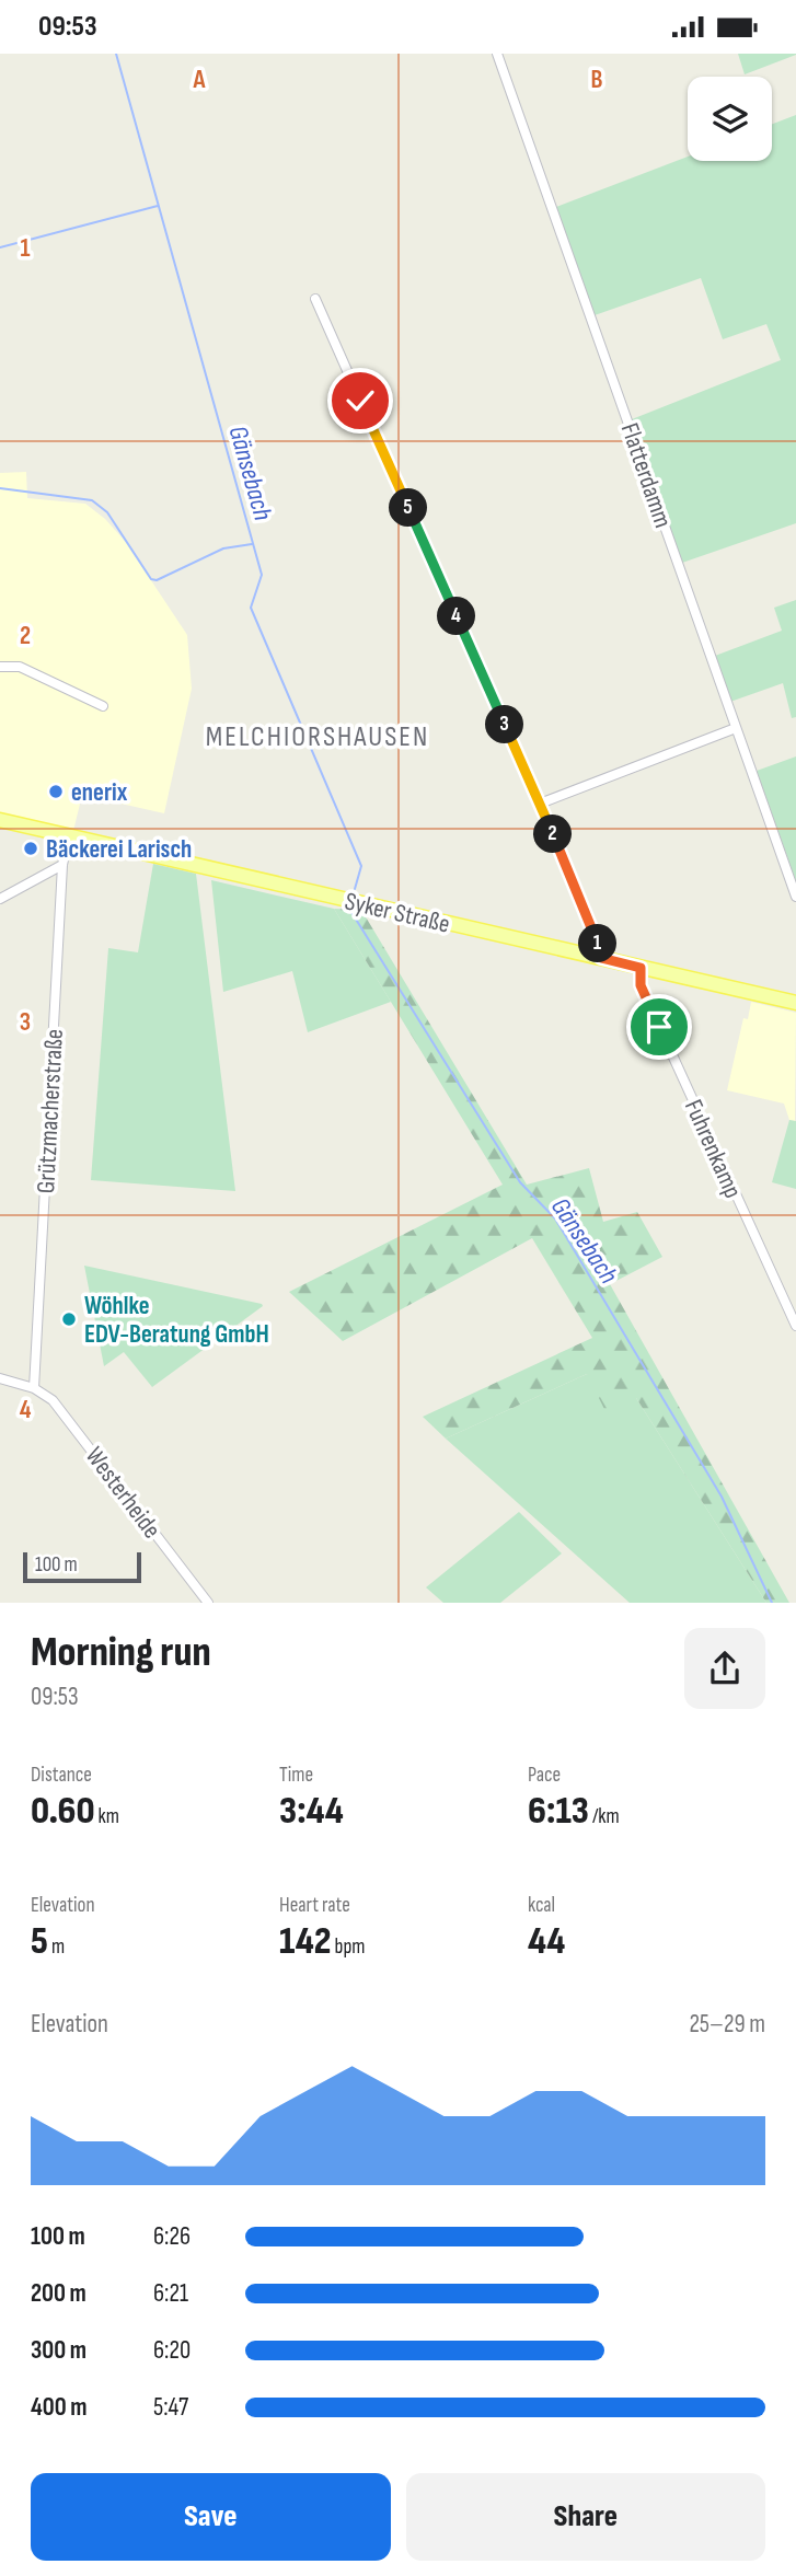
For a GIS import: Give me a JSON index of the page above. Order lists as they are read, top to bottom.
{
  "streets": {
    "main road": ["Syker Straße"],
    "street": [
      "Flatterdamm",
      "Grützmacherstraße",
      "Fuhrenkamp",
      "Westerheide"
    ]
  },
  "crossings": [
    ["Syker Straße", "Grützmacherstraße"],
    ["Syker Straße", "Fuhrenkamp"],
    ["Grützmacherstraße", "Westerheide"]
  ],
  "districts": ["MELCHIORSHAUSEN"],
  "water": ["Gänsebach"],
  "places": ["enerix", "Bäckerei Larisch", "Wöhlke EDV-Beratung GmbH"],
  "scale_bar": "100 m",
  "page": {
    "status": "09:53",
    "pins": [
      "5",
      "4",
      "3",
      "2",
      "1"
    ],
    "scale": "100 m",
    "heading": ["Morning run", "09:53"],
    "stats": [
      ["Distance", "0.60 km"],
      ["Time", "3:44"],
      ["Pace", "6:13 /km"],
      ["Elevation", "5 m"],
      ["Heart rate", "142 bpm"],
      ["kcal", "44"]
    ],
    "chart": ["Elevation", "25–29 m"],
    "list": [
      {
        "name": "100 m",
        "note": "6:26"
      },
      {
        "name": "200 m",
        "note": "6:21"
      },
      {
        "name": "300 m",
        "note": "6:20"
      },
      {
        "name": "400 m",
        "note": "5:47"
      }
    ],
    "buttons": ["Save", "Share"]
  },
  "grid": {
    "columns": ["A", "B"],
    "rows": [
      "1",
      "2",
      "3",
      "4"
    ]
  }
}
